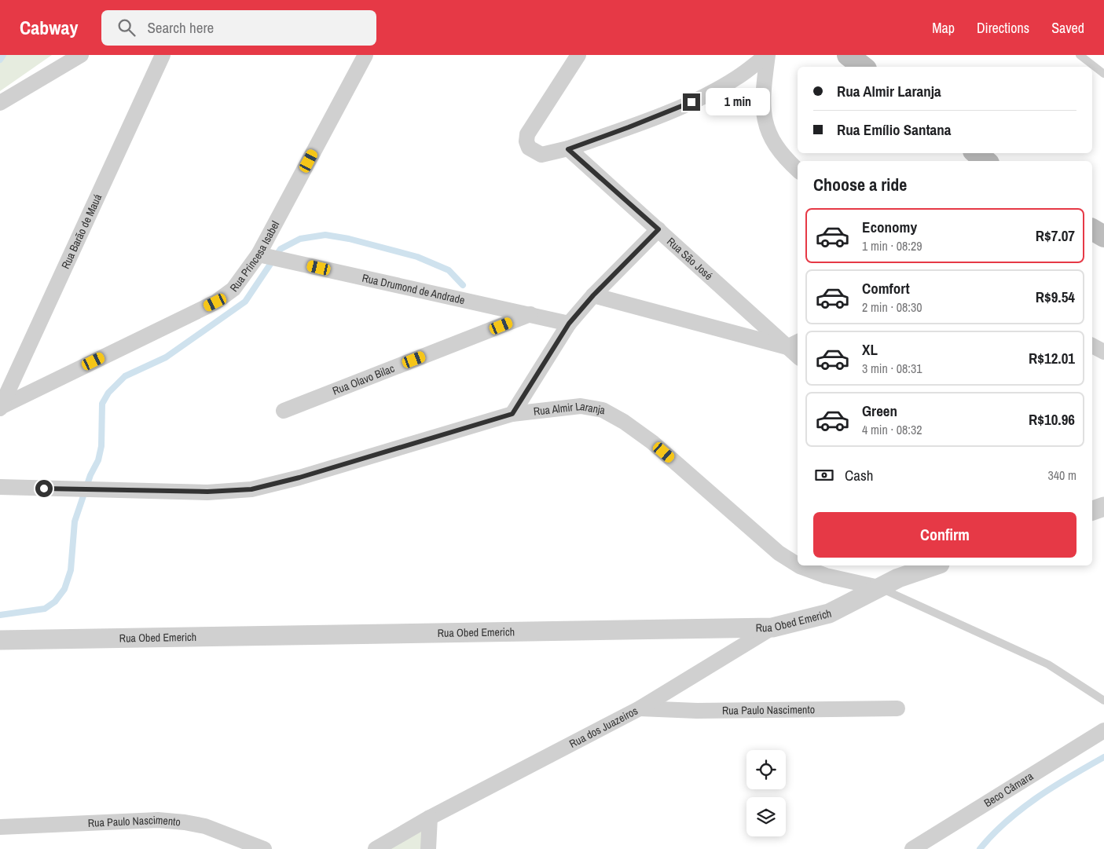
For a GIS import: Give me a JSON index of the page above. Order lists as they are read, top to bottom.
{
  "streets": {
    "street": [
      "Rua Barão de Mauá",
      "Rua Princesa Isabel",
      "Rua São José",
      "Rua Drumond de Andrade",
      "Rua Olavo Bilac",
      "Rua Almir Laranja",
      "Rua Obed Emerich",
      "Rua Paulo Nascimento",
      "Rua dos Juazeiros",
      "Beco Câmara"
    ]
  },
  "crossings": [
    ["Rua Barão de Mauá", "Rua Princesa Isabel"],
    ["Rua Princesa Isabel", "Rua Drumond de Andrade"],
    ["Rua Drumond de Andrade", "Rua Olavo Bilac"],
    ["Rua Almir Laranja", "Rua Obed Emerich"],
    ["Rua Obed Emerich", "Rua dos Juazeiros"],
    ["Rua Paulo Nascimento", "Rua dos Juazeiros"]
  ],
  "page": {
    "header": "Cabway",
    "search": "Search here",
    "nav": ["Map", "Directions", "Saved"],
    "banner": ["Rua Almir Laranja", "Rua Emílio Santana"],
    "bubble": "1 min",
    "heading": "Choose a ride",
    "list": [
      {
        "name": "Economy",
        "note": "1 min · 08:29",
        "value": "R$7.07"
      },
      {
        "name": "Comfort",
        "note": "2 min · 08:30",
        "value": "R$9.54"
      },
      {
        "name": "XL",
        "note": "3 min · 08:31",
        "value": "R$12.01"
      },
      {
        "name": "Green",
        "note": "4 min · 08:32",
        "value": "R$10.96"
      }
    ],
    "pay": ["Cash", "340 m"],
    "buttons": "Confirm"
  }
}
